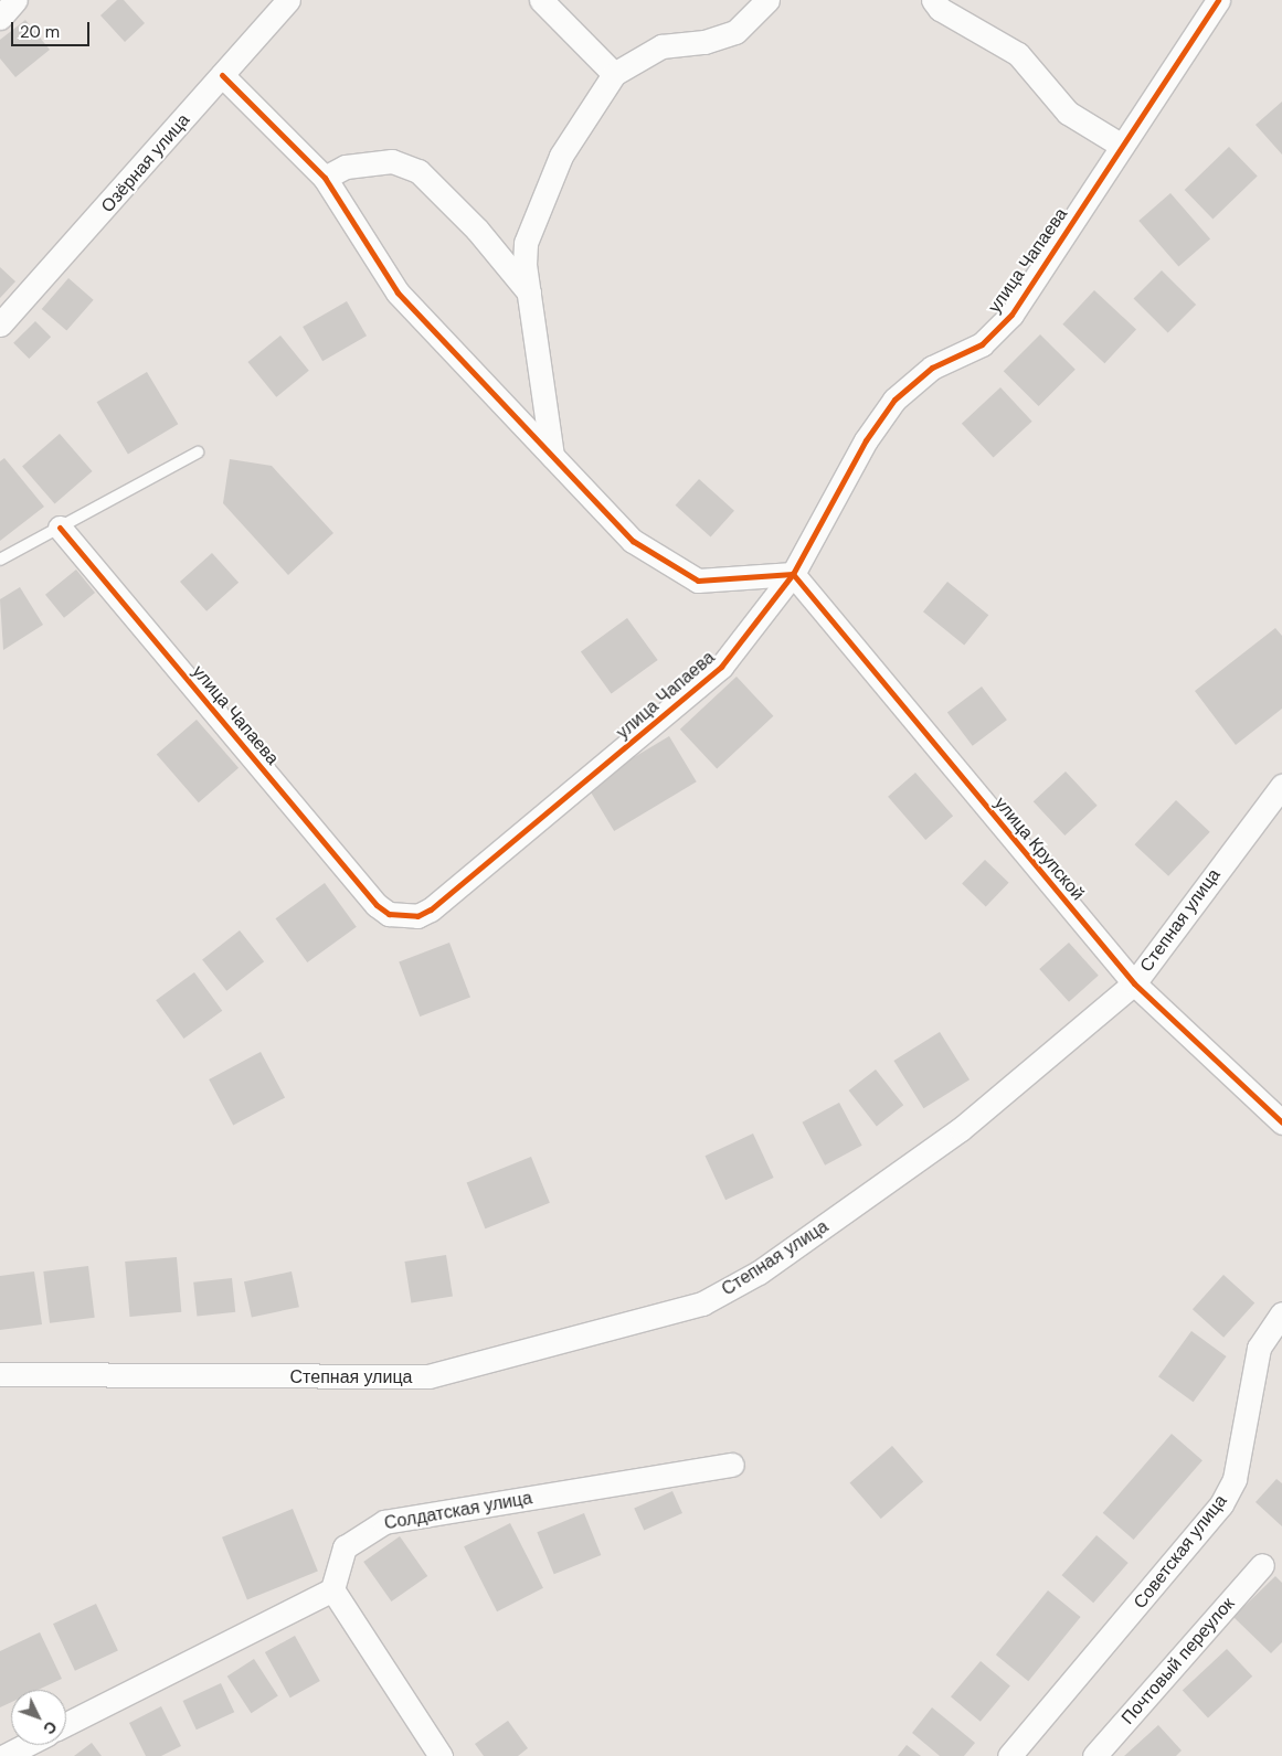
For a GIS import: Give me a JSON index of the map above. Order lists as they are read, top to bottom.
{
  "streets": {
    "street": [
      "Озёрная улица",
      "улица Чапаева",
      "улица Крупской",
      "Степная улица",
      "Солдатская улица",
      "Советская улица",
      "Почтовый переулок"
    ]
  },
  "crossings": [
    ["улица Чапаева", "улица Крупской"],
    ["улица Крупской", "Степная улица"]
  ],
  "scale_bar": "20 m",
  "north": "bottom right"
}
